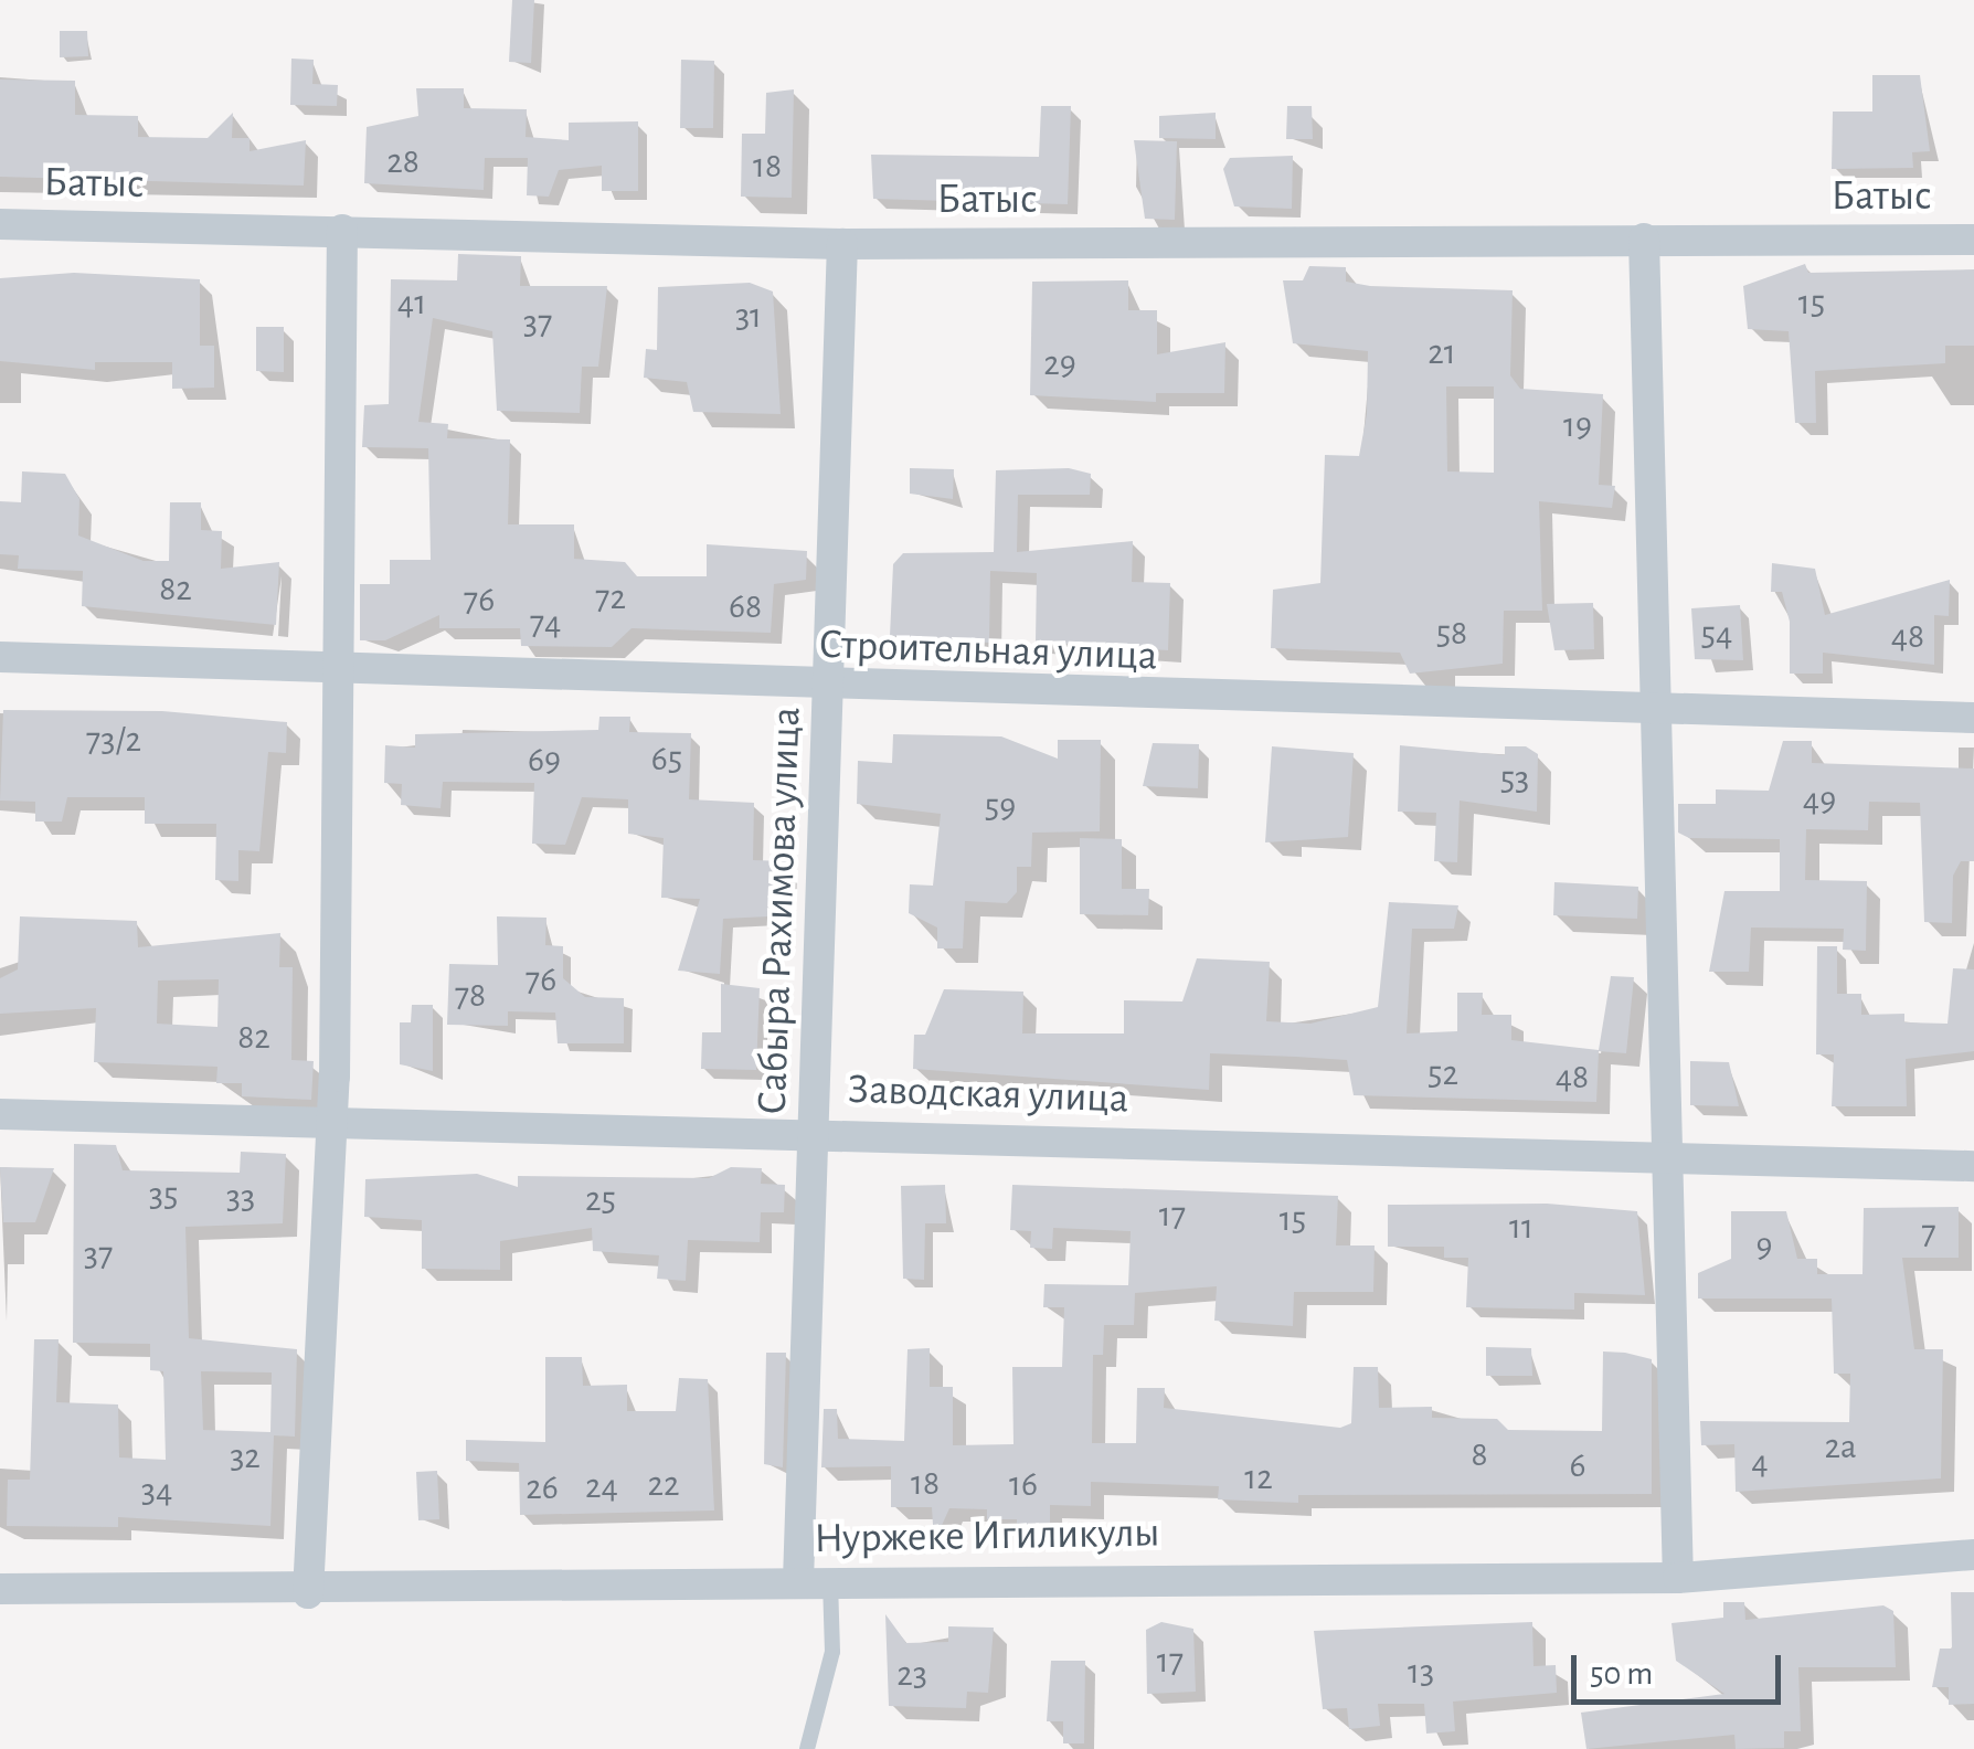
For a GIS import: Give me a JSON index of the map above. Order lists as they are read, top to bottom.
{
  "streets": {
    "street": [
      "Батыс",
      "Строительная улица",
      "Сабыра Рахимова улица",
      "Заводская улица",
      "Нуржеке Игиликулы"
    ]
  },
  "crossings": [
    ["Батыс", "Сабыра Рахимова улица"],
    ["Строительная улица", "Сабыра Рахимова улица"],
    ["Сабыра Рахимова улица", "Заводская улица"],
    ["Сабыра Рахимова улица", "Нуржеке Игиликулы"]
  ],
  "house_numbers": [
    "28",
    "18",
    "41",
    "15",
    "31",
    "37",
    "21",
    "29",
    "19",
    "82",
    "72",
    "76",
    "68",
    "74",
    "58",
    "54",
    "48",
    "73/2",
    "65",
    "69",
    "53",
    "49",
    "59",
    "76",
    "78",
    "82",
    "52",
    "48",
    "35",
    "33",
    "25",
    "17",
    "15",
    "11",
    "7",
    "9",
    "37",
    "2а",
    "8",
    "32",
    "4",
    "6",
    "12",
    "18",
    "22",
    "16",
    "24",
    "26",
    "34",
    "17",
    "13",
    "23"
  ],
  "scale_bar": "50 m"
}
